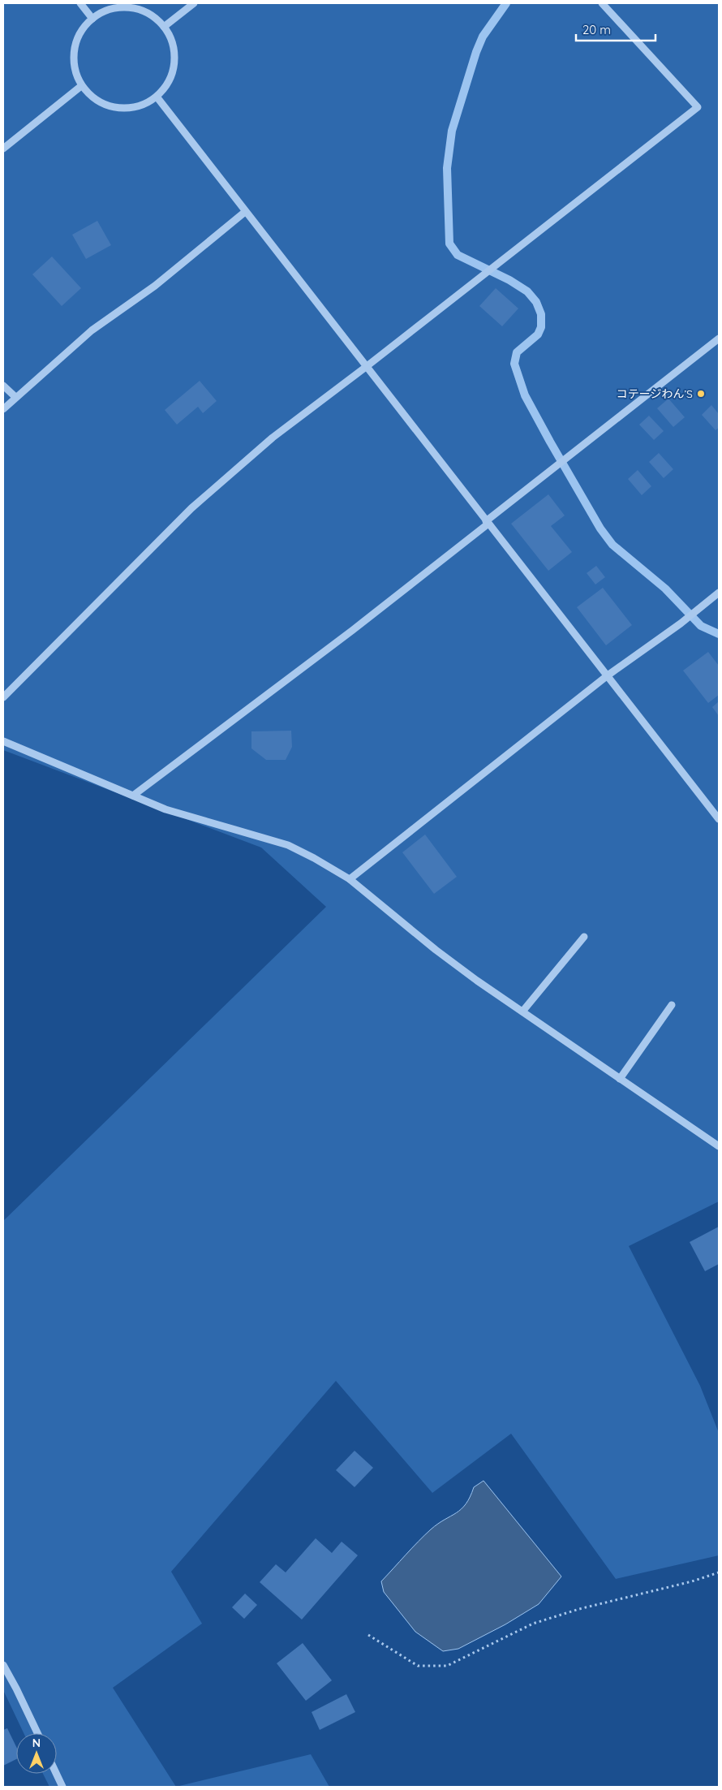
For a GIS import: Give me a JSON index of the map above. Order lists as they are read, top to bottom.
{
  "places": ["コテージわん’S"],
  "scale_bar": "20 m",
  "north": "top"
}
